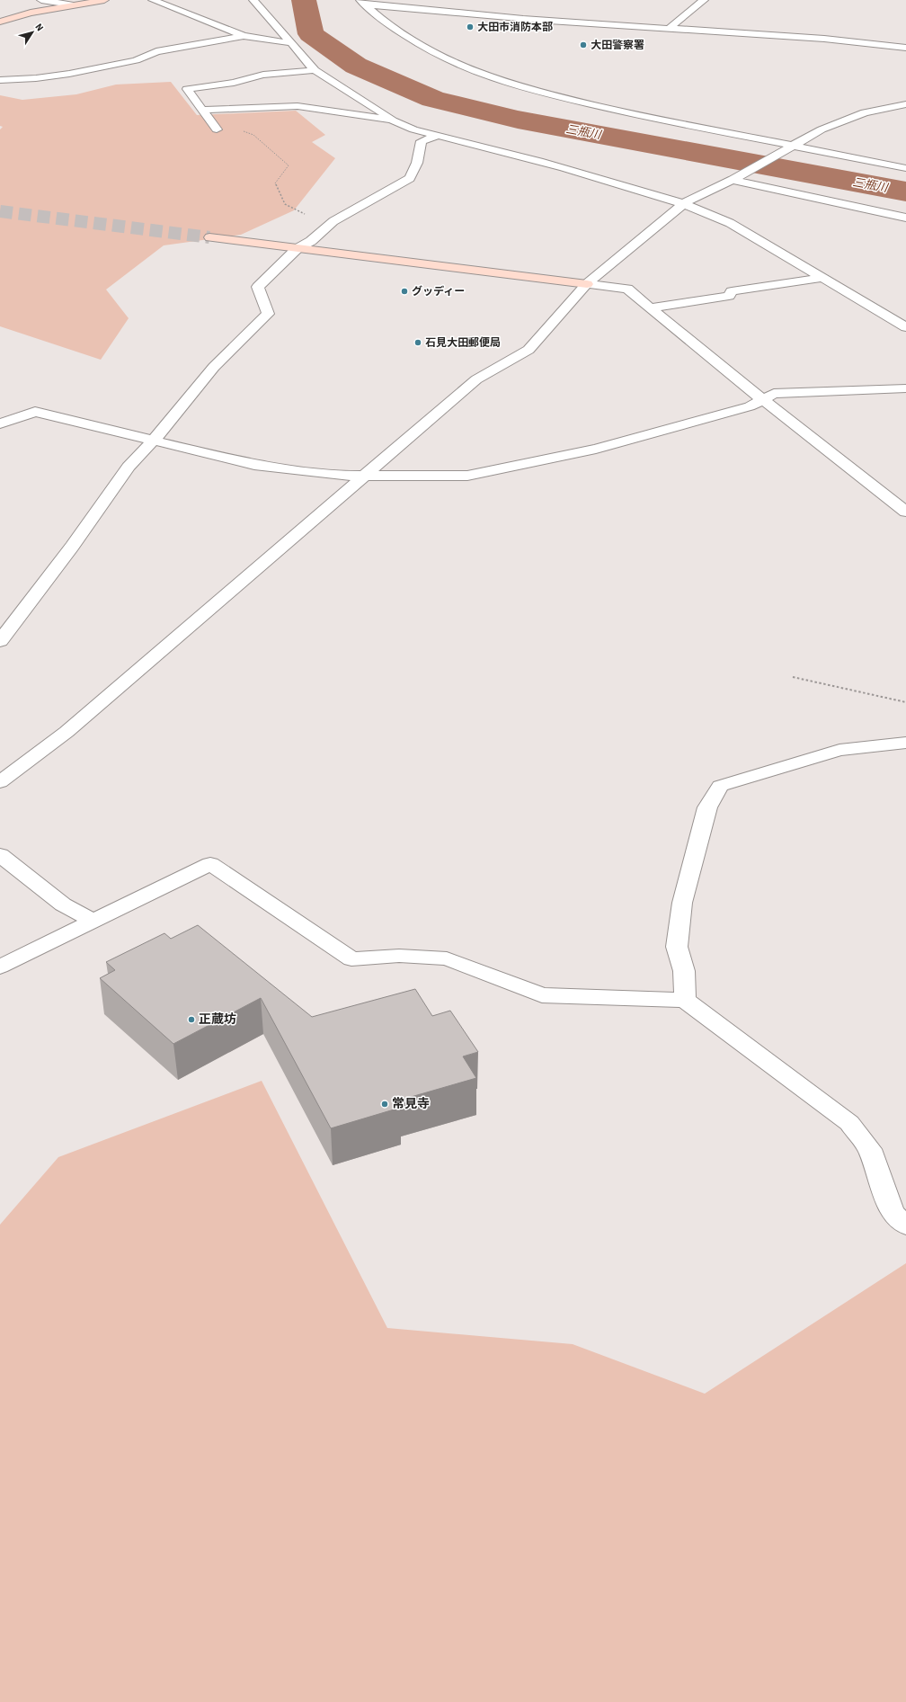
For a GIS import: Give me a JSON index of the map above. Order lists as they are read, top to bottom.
{
  "water": ["三瓶川"],
  "places": [
    "大田市消防本部",
    "大田警察署",
    "グッディー",
    "石見大田郵便局",
    "正蔵坊",
    "常見寺"
  ],
  "north": "top right"
}
